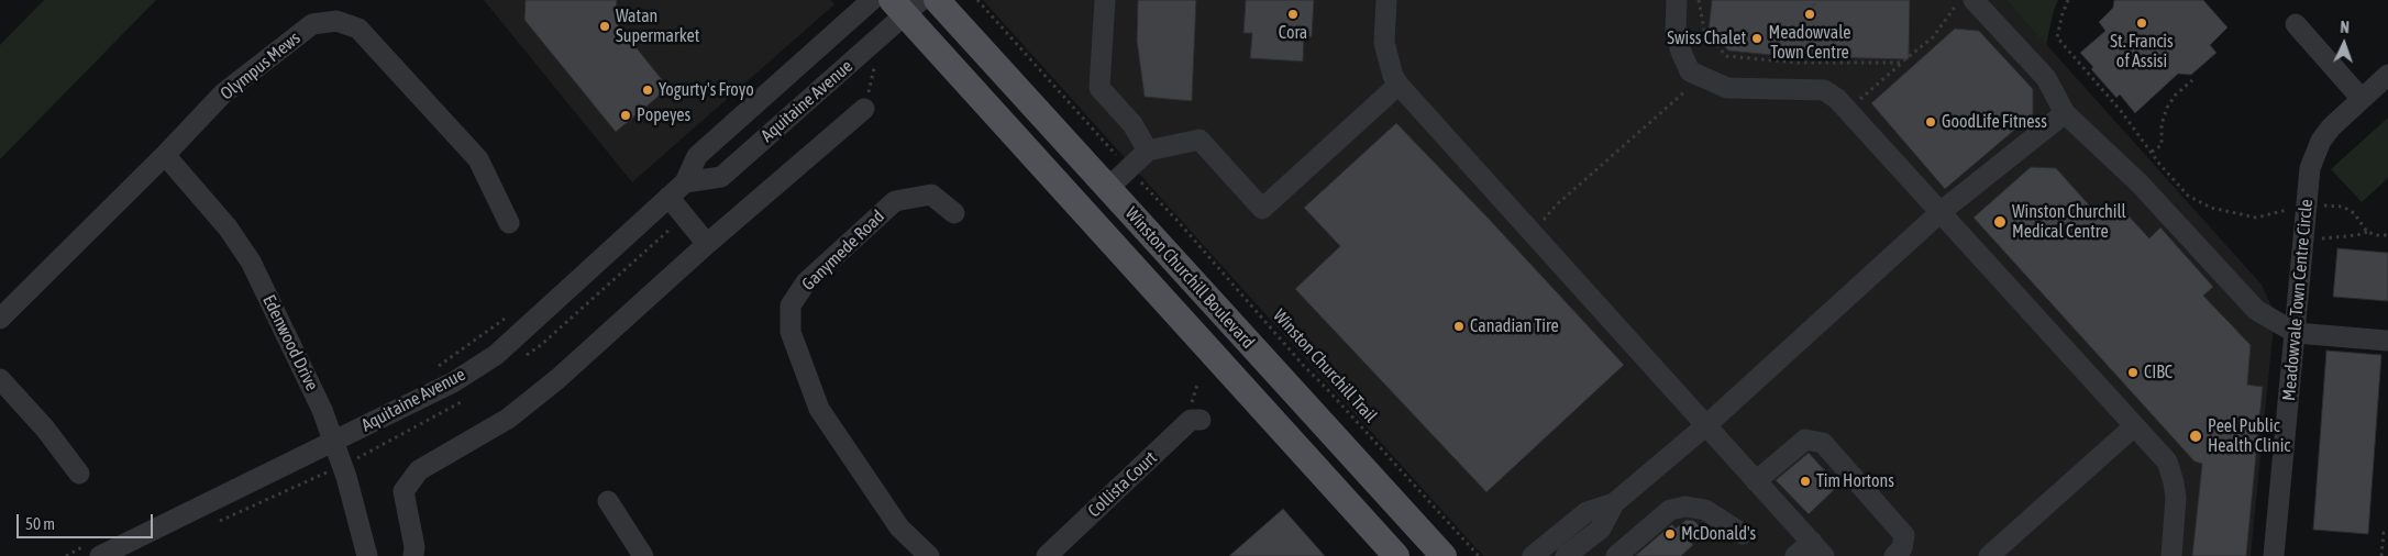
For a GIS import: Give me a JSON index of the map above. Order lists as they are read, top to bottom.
{
  "streets": {
    "main road": ["Winston Churchill Boulevard"],
    "street": [
      "Olympus Mews",
      "Aquitaine Avenue",
      "Ganymede Road",
      "Meadowvale Town Centre Circle",
      "Edenwood Drive",
      "Collista Court"
    ],
    "path": ["Winston Churchill Trail"]
  },
  "crossings": [
    ["Olympus Mews", "Edenwood Drive"],
    ["Aquitaine Avenue", "Winston Churchill Boulevard"],
    ["Aquitaine Avenue", "Edenwood Drive"]
  ],
  "places": [
    "Cora",
    "Meadowvale Town Centre",
    "St. Francis of Assisi",
    "Watan Supermarket",
    "Swiss Chalet",
    "Yogurty's Froyo",
    "Popeyes",
    "GoodLife Fitness",
    "Winston Churchill Medical Centre",
    "Canadian Tire",
    "CIBC",
    "Peel Public Health Clinic",
    "Tim Hortons",
    "McDonald's"
  ],
  "scale_bar": "50 m",
  "north": "top"
}
